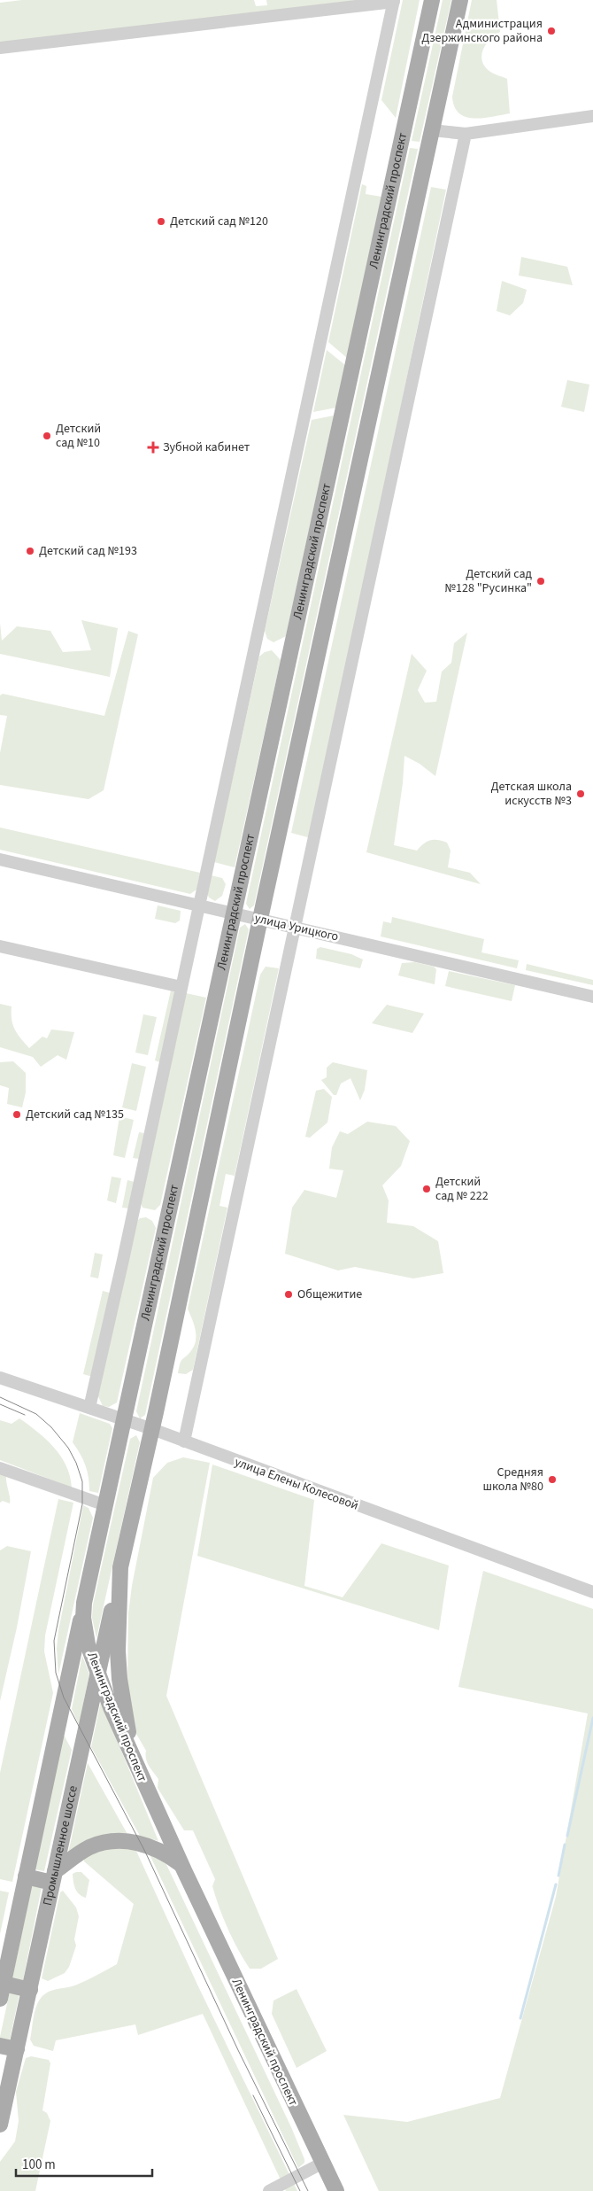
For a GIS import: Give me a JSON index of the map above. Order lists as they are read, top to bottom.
{
  "streets": {
    "main road": ["Ленинградский проспект", "Промышленное шоссе"],
    "street": ["улица Урицкого", "улица Елены Колесовой"]
  },
  "crossings": [
    ["Ленинградский проспект", "улица Урицкого"],
    ["Ленинградский проспект", "улица Елены Колесовой"],
    ["Ленинградский проспект", "Промышленное шоссе"]
  ],
  "places": {
    "other": [
      "Администрация Дзержинского района",
      "Детский сад №120",
      "Детский сад №10",
      "Детский сад №193",
      "Детский сад №128 \"Русинка\"",
      "Детская школа искусств №3",
      "Детский сад №135",
      "Детский сад № 222",
      "Общежитие",
      "Средняя школа №80"
    ],
    "health": ["Зубной кабинет"]
  },
  "scale_bar": "100 m"
}
